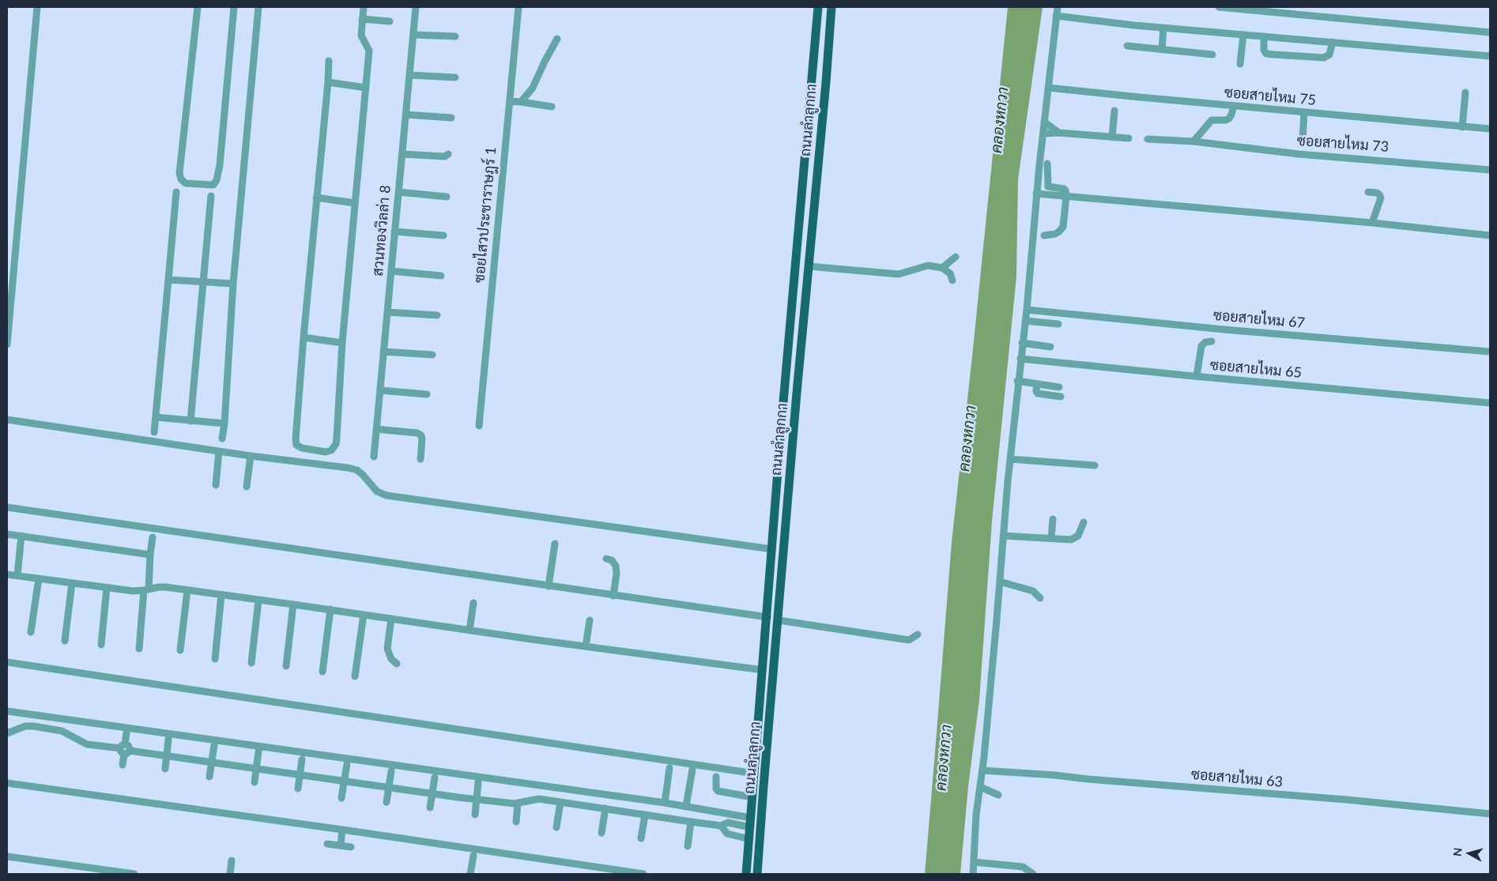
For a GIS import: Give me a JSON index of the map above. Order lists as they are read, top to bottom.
{
  "streets": {
    "main road": ["ถนนลำลูกกา"],
    "street": [
      "ซอยสายไหม 75",
      "ซอยสายไหม 73",
      "ซอยไสวประชาราษฎร์ 1",
      "สวนทองวิลล่า 8",
      "ซอยสายไหม 67",
      "ซอยสายไหม 65",
      "ซอยสายไหม 63"
    ]
  },
  "water": ["คลองหกวา"],
  "north": "left"
}
